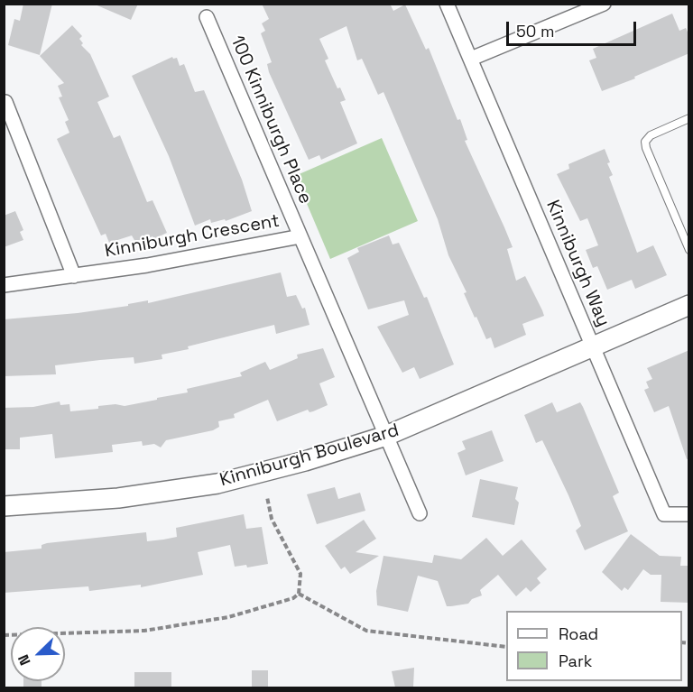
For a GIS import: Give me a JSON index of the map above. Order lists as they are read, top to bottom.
{
  "streets": {
    "street": [
      "100 Kinniburgh Place",
      "Kinniburgh Crescent",
      "Kinniburgh Way",
      "Kinniburgh Boulevard"
    ]
  },
  "crossings": [
    ["100 Kinniburgh Place", "Kinniburgh Crescent"],
    ["Kinniburgh Crescent", "Kinniburgh Boulevard"],
    ["Kinniburgh Way", "Kinniburgh Boulevard"]
  ],
  "legend": ["Road", "Park"],
  "scale_bar": "50 m",
  "north": "bottom left"
}
